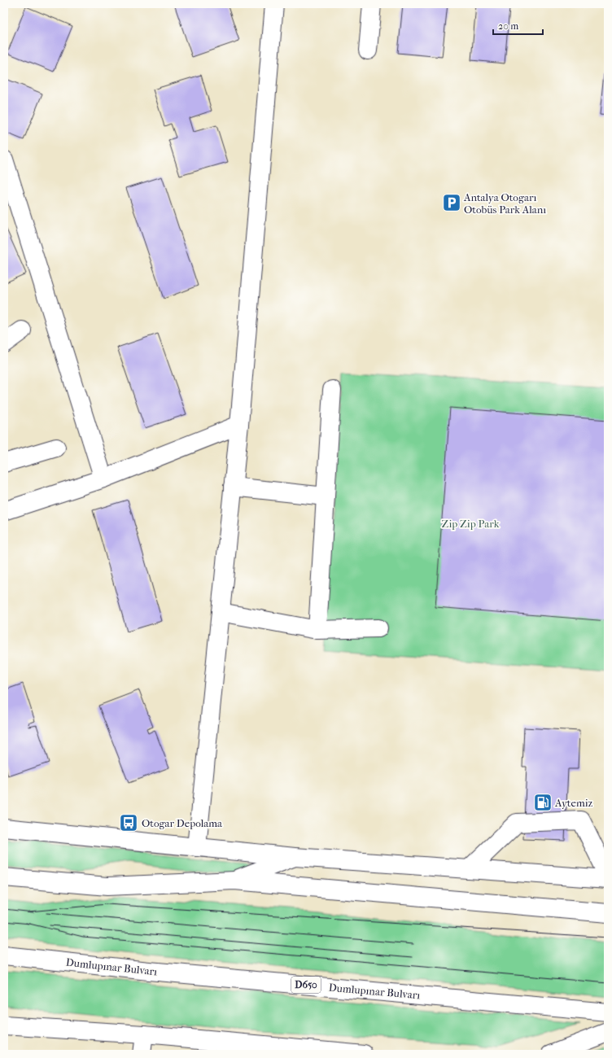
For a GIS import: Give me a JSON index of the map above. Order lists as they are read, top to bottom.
{
  "streets": {
    "main road": ["Dumlupınar Bulvarı", "D650"]
  },
  "parks": ["Zip Zip Park"],
  "places": {
    "parking": ["Antalya Otogarı Otobüs Park Alanı"],
    "fuel station": ["Aytemiz"],
    "bus stop": ["Otogar Depolama"]
  },
  "scale_bar": "20 m"
}
